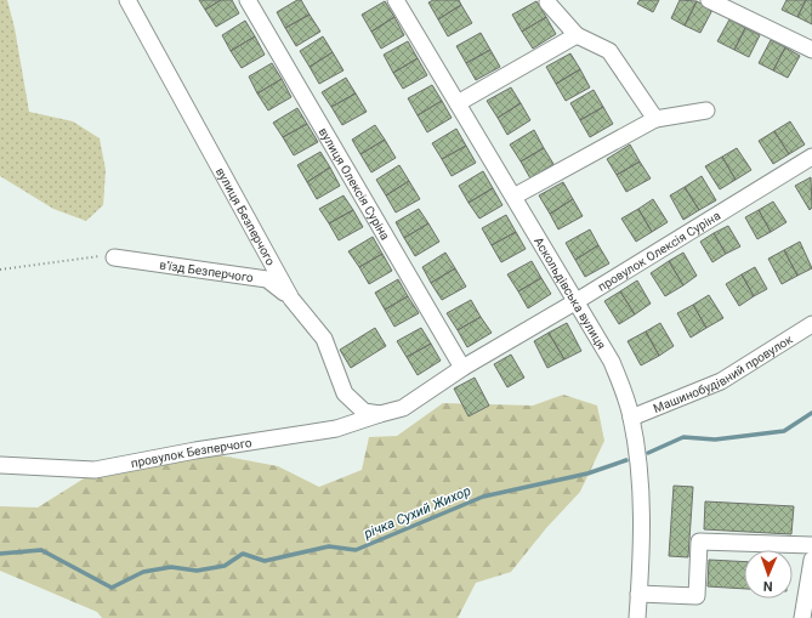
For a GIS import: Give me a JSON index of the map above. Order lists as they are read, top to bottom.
{
  "streets": {
    "street": [
      "вулиця Олексія Суріна",
      "вулиця Безперчого",
      "провулок Олексія Суріна",
      "в'їзд Безперчого",
      "Аскольдівська вулиця",
      "Машинобудівний провулок",
      "провулок Безперчого"
    ]
  },
  "crossings": [
    ["вулиця Олексія Суріна", "провулок Олексія Суріна"],
    ["вулиця Безперчого", "провулок Олексія Суріна"],
    ["вулиця Безперчого", "в'їзд Безперчого"],
    ["вулиця Безперчого", "провулок Безперчого"],
    ["провулок Олексія Суріна", "Аскольдівська вулиця"],
    ["провулок Олексія Суріна", "провулок Безперчого"],
    ["Аскольдівська вулиця", "Машинобудівний провулок"]
  ],
  "water": ["річка Сухий Жихор"],
  "north": "bottom"
}
